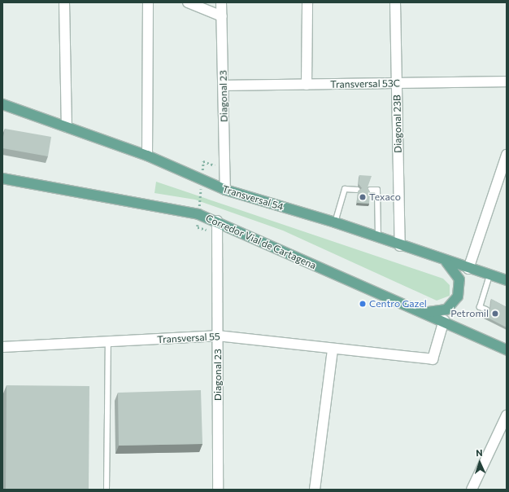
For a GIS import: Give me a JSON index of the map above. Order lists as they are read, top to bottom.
{
  "streets": {
    "main road": ["Transversal 54", "Corredor Vial de Cartagena"],
    "street": [
      "Transversal 53C",
      "Diagonal 23",
      "Diagonal 23B",
      "Transversal 55"
    ]
  },
  "crossings": [
    ["Transversal 53C", "Diagonal 23"],
    ["Transversal 53C", "Diagonal 23B"],
    ["Diagonal 23", "Transversal 54"],
    ["Diagonal 23", "Corredor Vial de Cartagena"],
    ["Diagonal 23", "Transversal 55"],
    ["Diagonal 23B", "Transversal 54"],
    ["Corredor Vial de Cartagena", "Transversal 55"]
  ],
  "places": ["Texaco", "Centro Gazel", "Petromil"],
  "north": "top"
}
